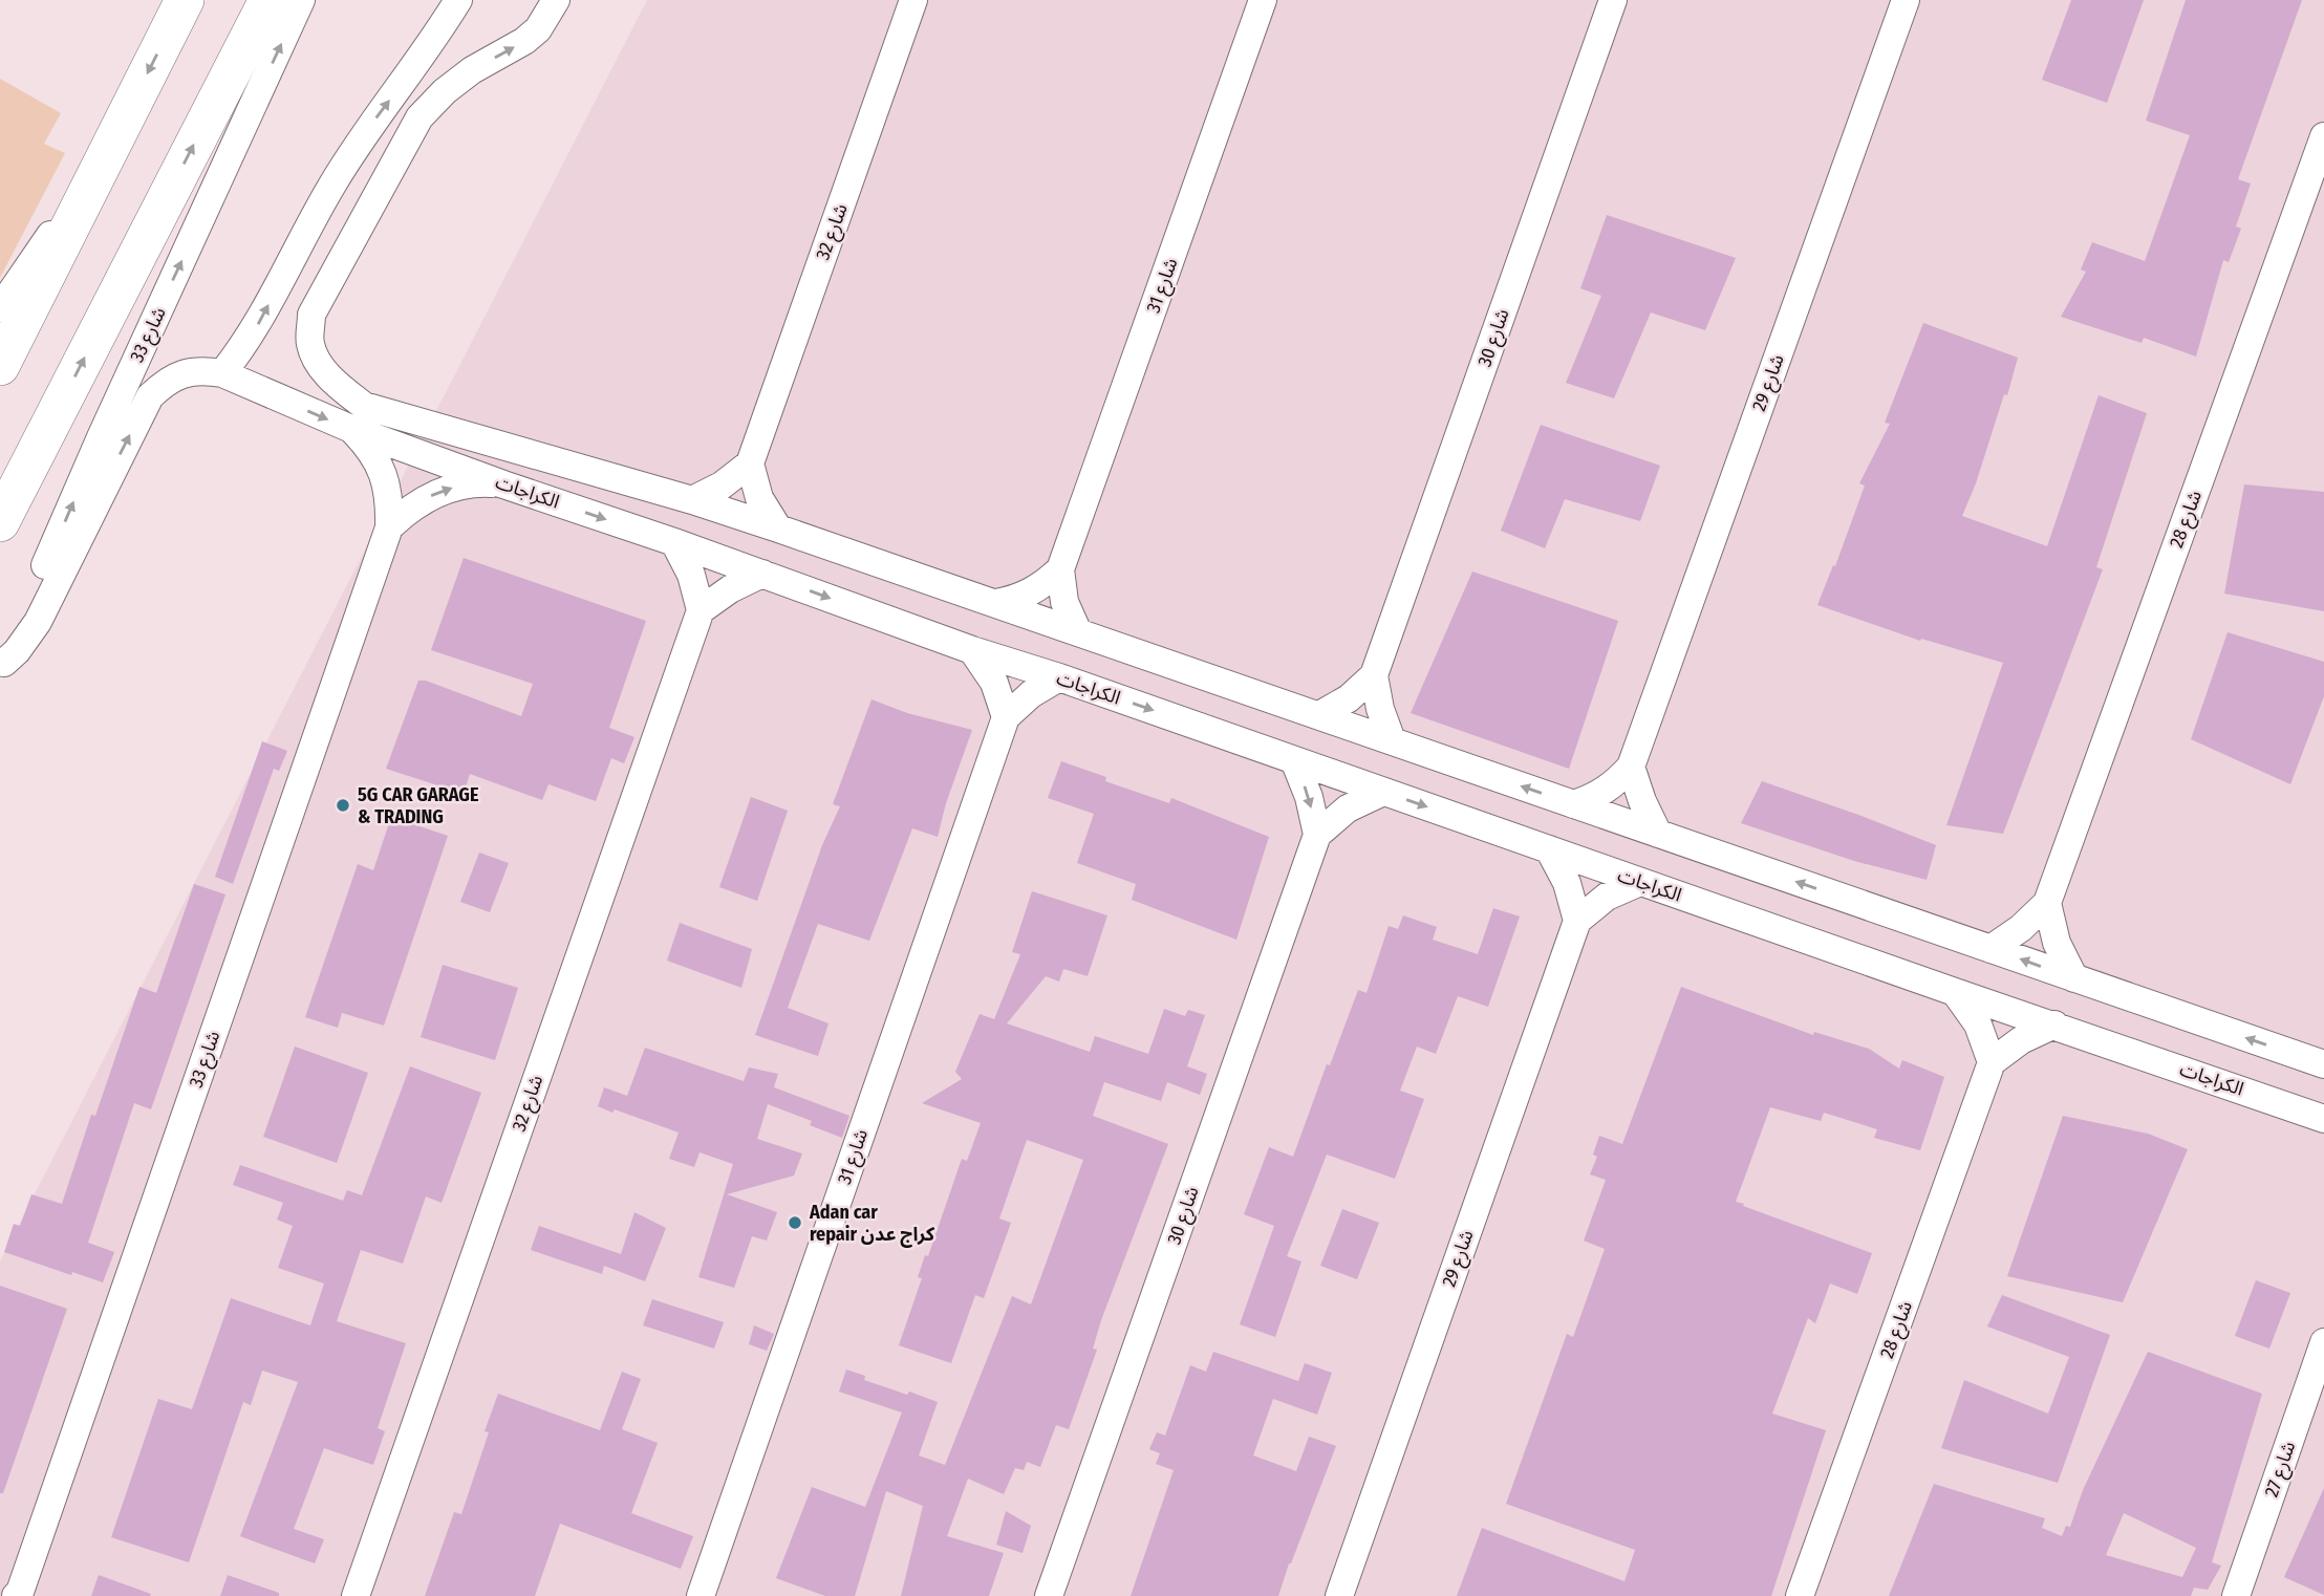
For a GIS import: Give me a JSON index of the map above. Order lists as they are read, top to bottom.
{
  "streets": {
    "street": [
      "شارع 32",
      "شارع 31",
      "شارع 33",
      "شارع 30",
      "شارع 29",
      "الكراجات",
      "شارع 28",
      "شارع 27"
    ]
  },
  "crossings": [
    ["شارع 31", "الكراجات"],
    ["شارع 33", "الكراجات"],
    ["شارع 30", "الكراجات"],
    ["شارع 29", "الكراجات"],
    ["الكراجات", "شارع 28"]
  ],
  "places": ["5G CAR GARAGE & TRADING", "Adan car repair كراج عدن"]
}
